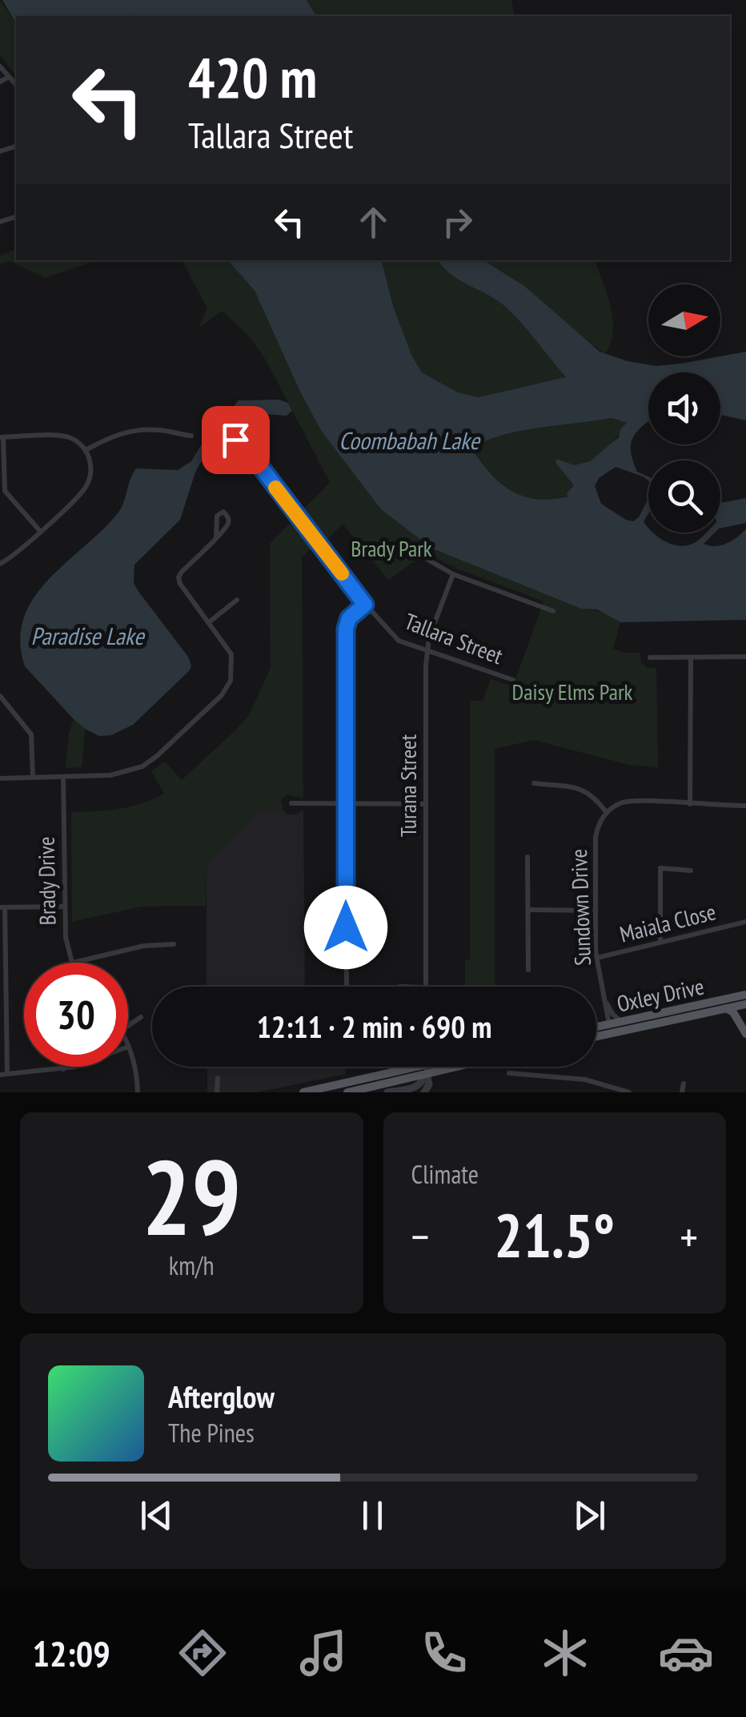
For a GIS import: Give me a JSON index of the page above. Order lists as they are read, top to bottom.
{
  "streets": {
    "main road": ["Oxley Drive"],
    "street": [
      "Tallara Street",
      "Turana Street",
      "Brady Drive",
      "Sundown Drive",
      "Maiala Close"
    ]
  },
  "crossings": [
    ["Tallara Street", "Turana Street"],
    ["Sundown Drive", "Maiala Close"],
    ["Sundown Drive", "Oxley Drive"]
  ],
  "water": ["Coombabah Lake", "Paradise Lake"],
  "parks": ["Brady Park", "Daisy Elms Park"],
  "north": "right",
  "page": {
    "turn": ["420 m", "Tallara Street"],
    "limit": "30",
    "trip": "12:11 · 2 min · 690 m",
    "tile": [
      ["29", "km/h"],
      "Climate"
    ],
    "heat": ["−", "21.5°", "+"],
    "song": ["Afterglow", "The Pines"],
    "tabs": "12:09"
  }
}
